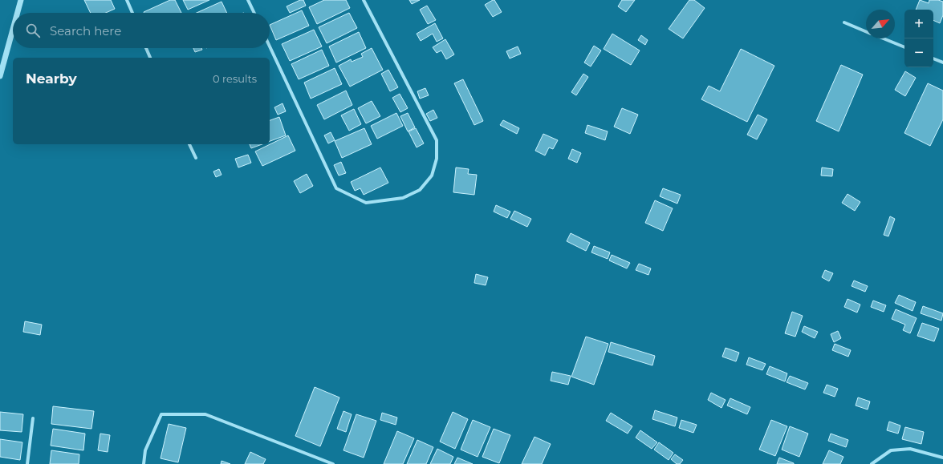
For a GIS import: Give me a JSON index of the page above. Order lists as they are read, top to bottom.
{
  "north": "top right",
  "page": {
    "map_buttons": ["+", "−"],
    "search": "Search here",
    "heading": ["Nearby", "0 results"]
  }
}
